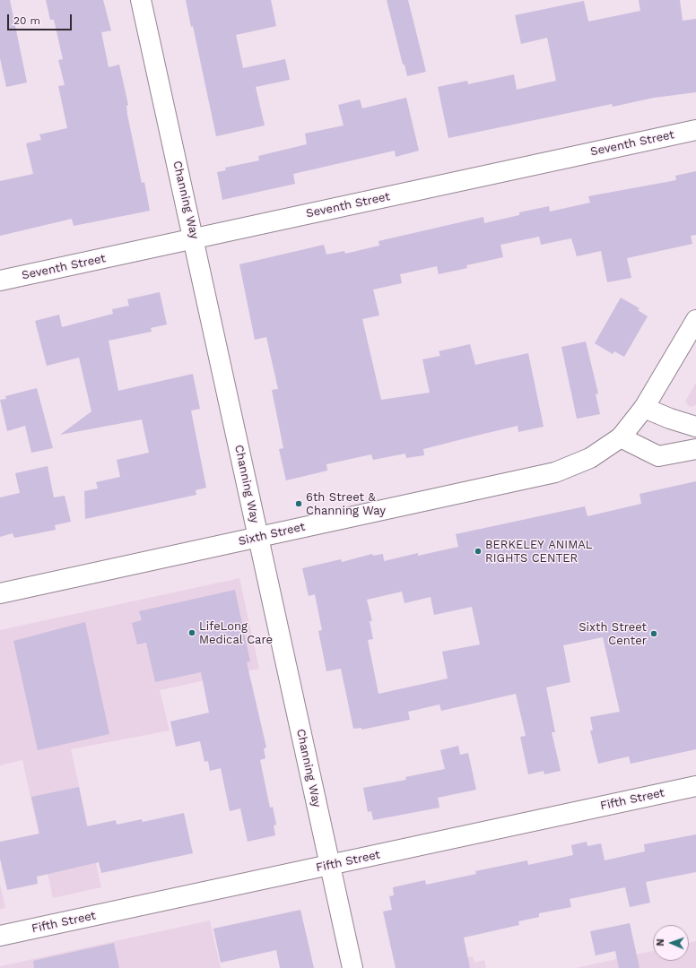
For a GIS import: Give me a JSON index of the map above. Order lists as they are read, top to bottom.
{
  "streets": {
    "street": [
      "Seventh Street",
      "Channing Way",
      "Sixth Street",
      "Fifth Street"
    ]
  },
  "crossings": [
    ["Seventh Street", "Channing Way"],
    ["Channing Way", "Sixth Street"],
    ["Channing Way", "Fifth Street"]
  ],
  "places": [
    "6th Street & Channing Way",
    "BERKELEY ANIMAL RIGHTS CENTER",
    "LifeLong Medical Care",
    "Sixth Street Center"
  ],
  "scale_bar": "20 m",
  "north": "left"
}
